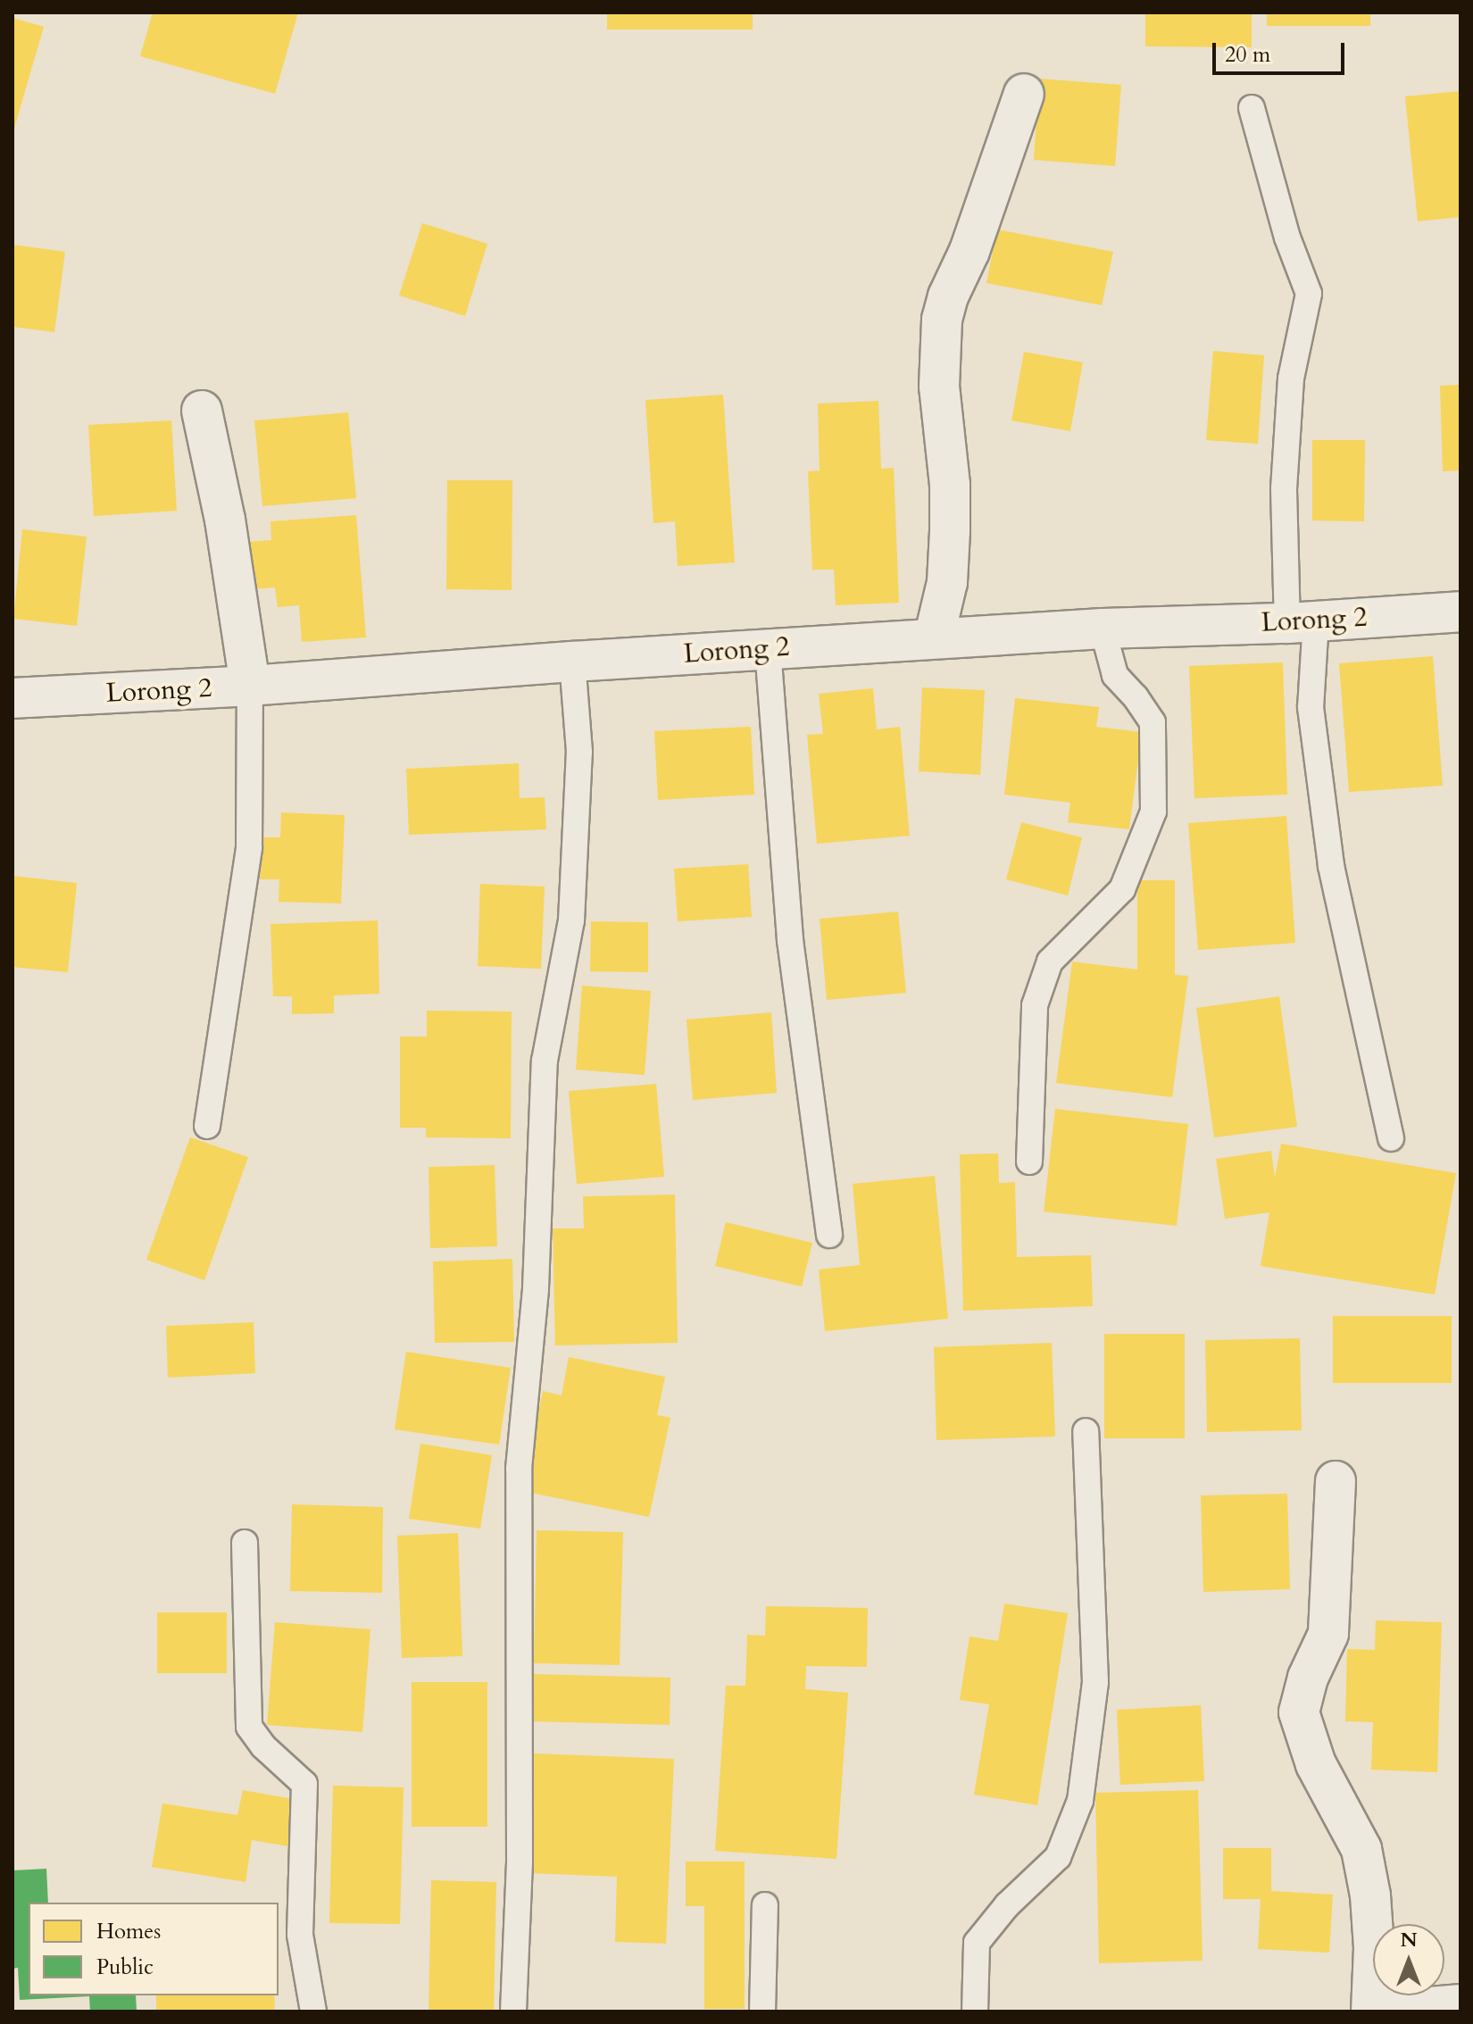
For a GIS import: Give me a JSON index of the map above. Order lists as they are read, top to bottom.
{
  "streets": {
    "street": ["Lorong 2"]
  },
  "legend": ["Homes", "Public"],
  "scale_bar": "20 m",
  "north": "top"
}
